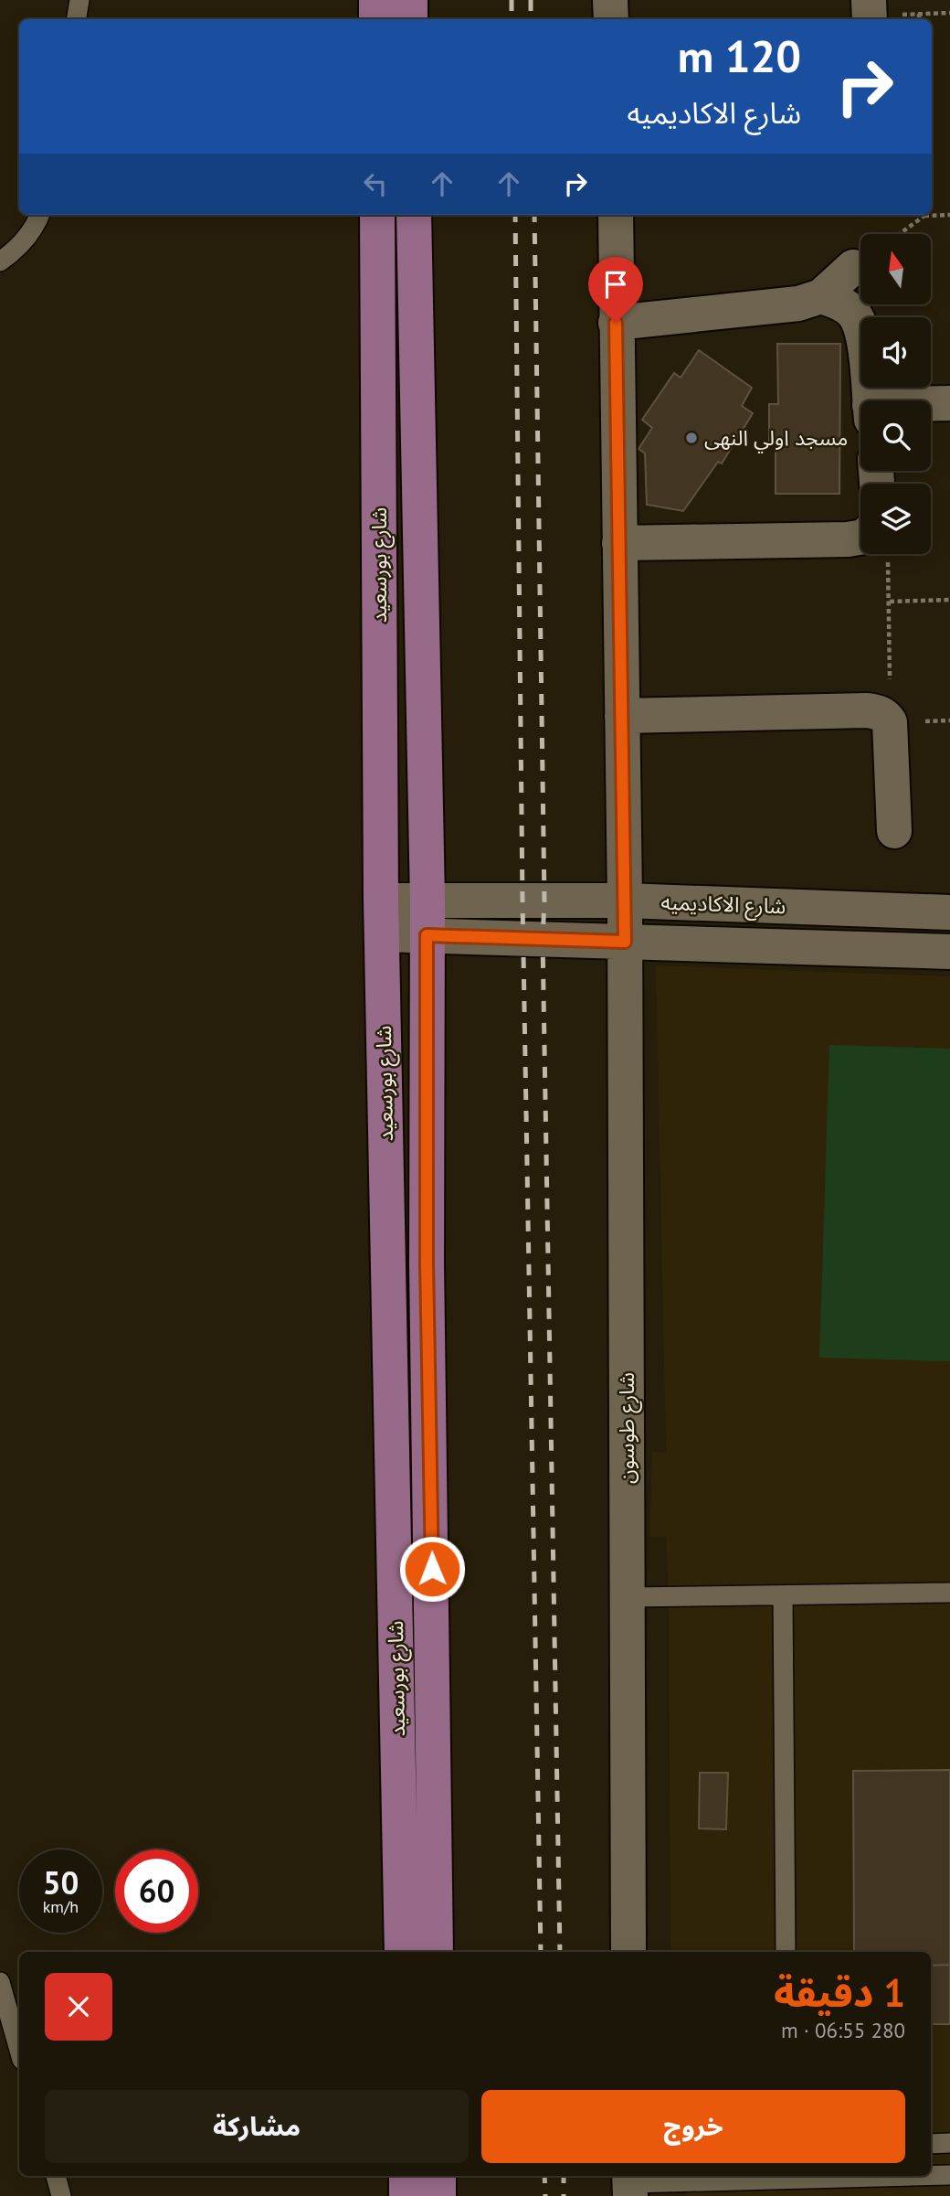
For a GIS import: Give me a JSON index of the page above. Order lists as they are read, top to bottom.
{
  "streets": {
    "main road": ["شارع بورسعيد"],
    "street": ["شارع الاكاديميه", "شارع طوسون"]
  },
  "crossings": [
    ["شارع بورسعيد", "شارع الاكاديميه"],
    ["شارع الاكاديميه", "شارع طوسون"]
  ],
  "places": ["مسجد اولي النهى"],
  "north": "top",
  "page": {
    "turn": ["120 m", "شارع الاكاديميه"],
    "speed": "50 km/h",
    "limit": "60",
    "heading": ["1 دقيقة", "280 m · 06:55"],
    "buttons": ["خروج", "مشاركة"]
  }
}
